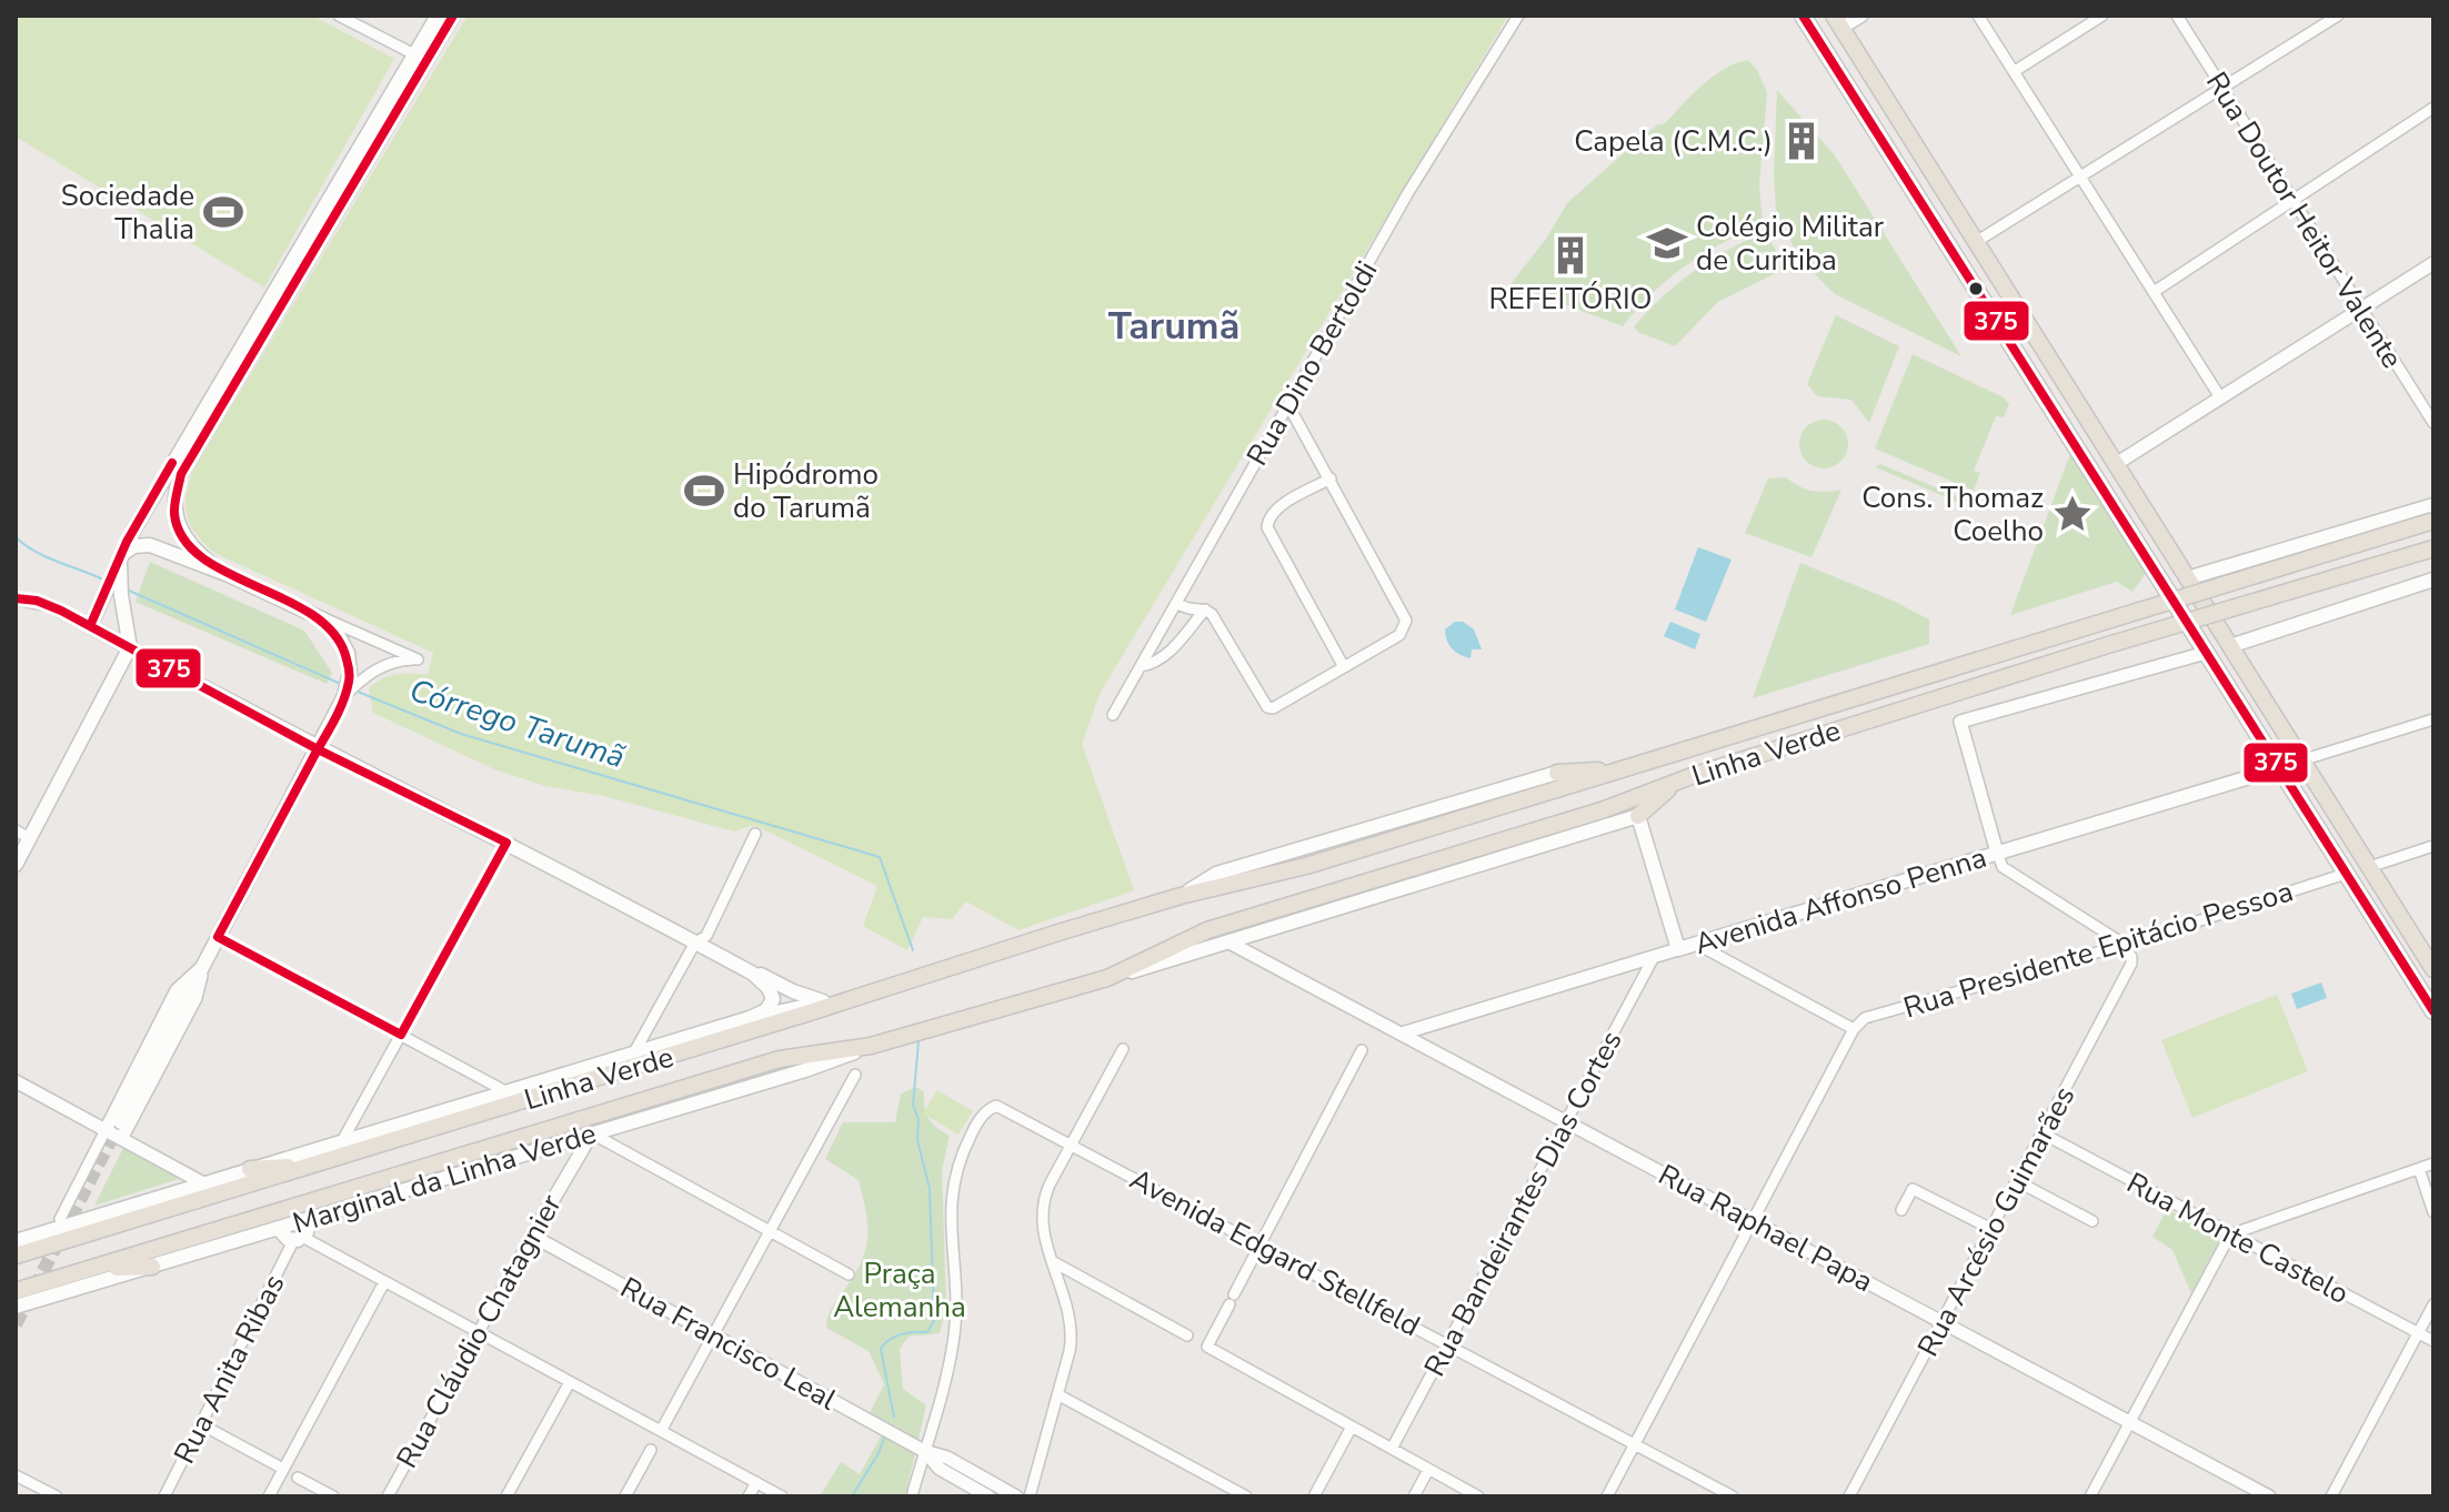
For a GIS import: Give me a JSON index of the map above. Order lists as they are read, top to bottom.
{
  "streets": {
    "highway": ["Linha Verde"],
    "main road": ["Avenida Affonso Penna", "Marginal da Linha Verde"],
    "street": [
      "Rua Doutor Heitor Valente",
      "Rua Dino Bertoldi",
      "Rua Presidente Epitácio Pessoa",
      "Rua Bandeirantes Dias Cortes",
      "Rua Arcésio Guimarães",
      "Rua Raphael Papa",
      "Rua Monte Castelo",
      "Avenida Edgard Stellfeld",
      "Rua Cláudio Chatagnier",
      "Rua Francisco Leal",
      "Rua Anita Ribas"
    ]
  },
  "crossings": [
    ["Linha Verde", "Marginal da Linha Verde"],
    ["Linha Verde", "Rua Raphael Papa"],
    ["Avenida Affonso Penna", "Rua Bandeirantes Dias Cortes"],
    ["Avenida Affonso Penna", "Rua Raphael Papa"],
    ["Rua Presidente Epitácio Pessoa", "Rua Arcésio Guimarães"],
    ["Marginal da Linha Verde", "Rua Cláudio Chatagnier"],
    ["Rua Bandeirantes Dias Cortes", "Rua Raphael Papa"],
    ["Rua Bandeirantes Dias Cortes", "Avenida Edgard Stellfeld"],
    ["Rua Arcésio Guimarães", "Rua Raphael Papa"],
    ["Rua Arcésio Guimarães", "Rua Monte Castelo"],
    ["Avenida Edgard Stellfeld", "Rua Francisco Leal"],
    ["Rua Cláudio Chatagnier", "Rua Francisco Leal"]
  ],
  "districts": ["Tarumã"],
  "water": ["Córrego Tarumã"],
  "parks": ["Praça Alemanha"],
  "places": {
    "building": ["Capela (C.M.C.)", "REFEITÓRIO"],
    "sports": ["Sociedade Thalia", "Hipódromo do Tarumã"],
    "school or university": ["Colégio Militar de Curitiba"],
    "place": ["Cons. Thomaz Coelho"]
  },
  "lines": ["transit line 375"]
}
